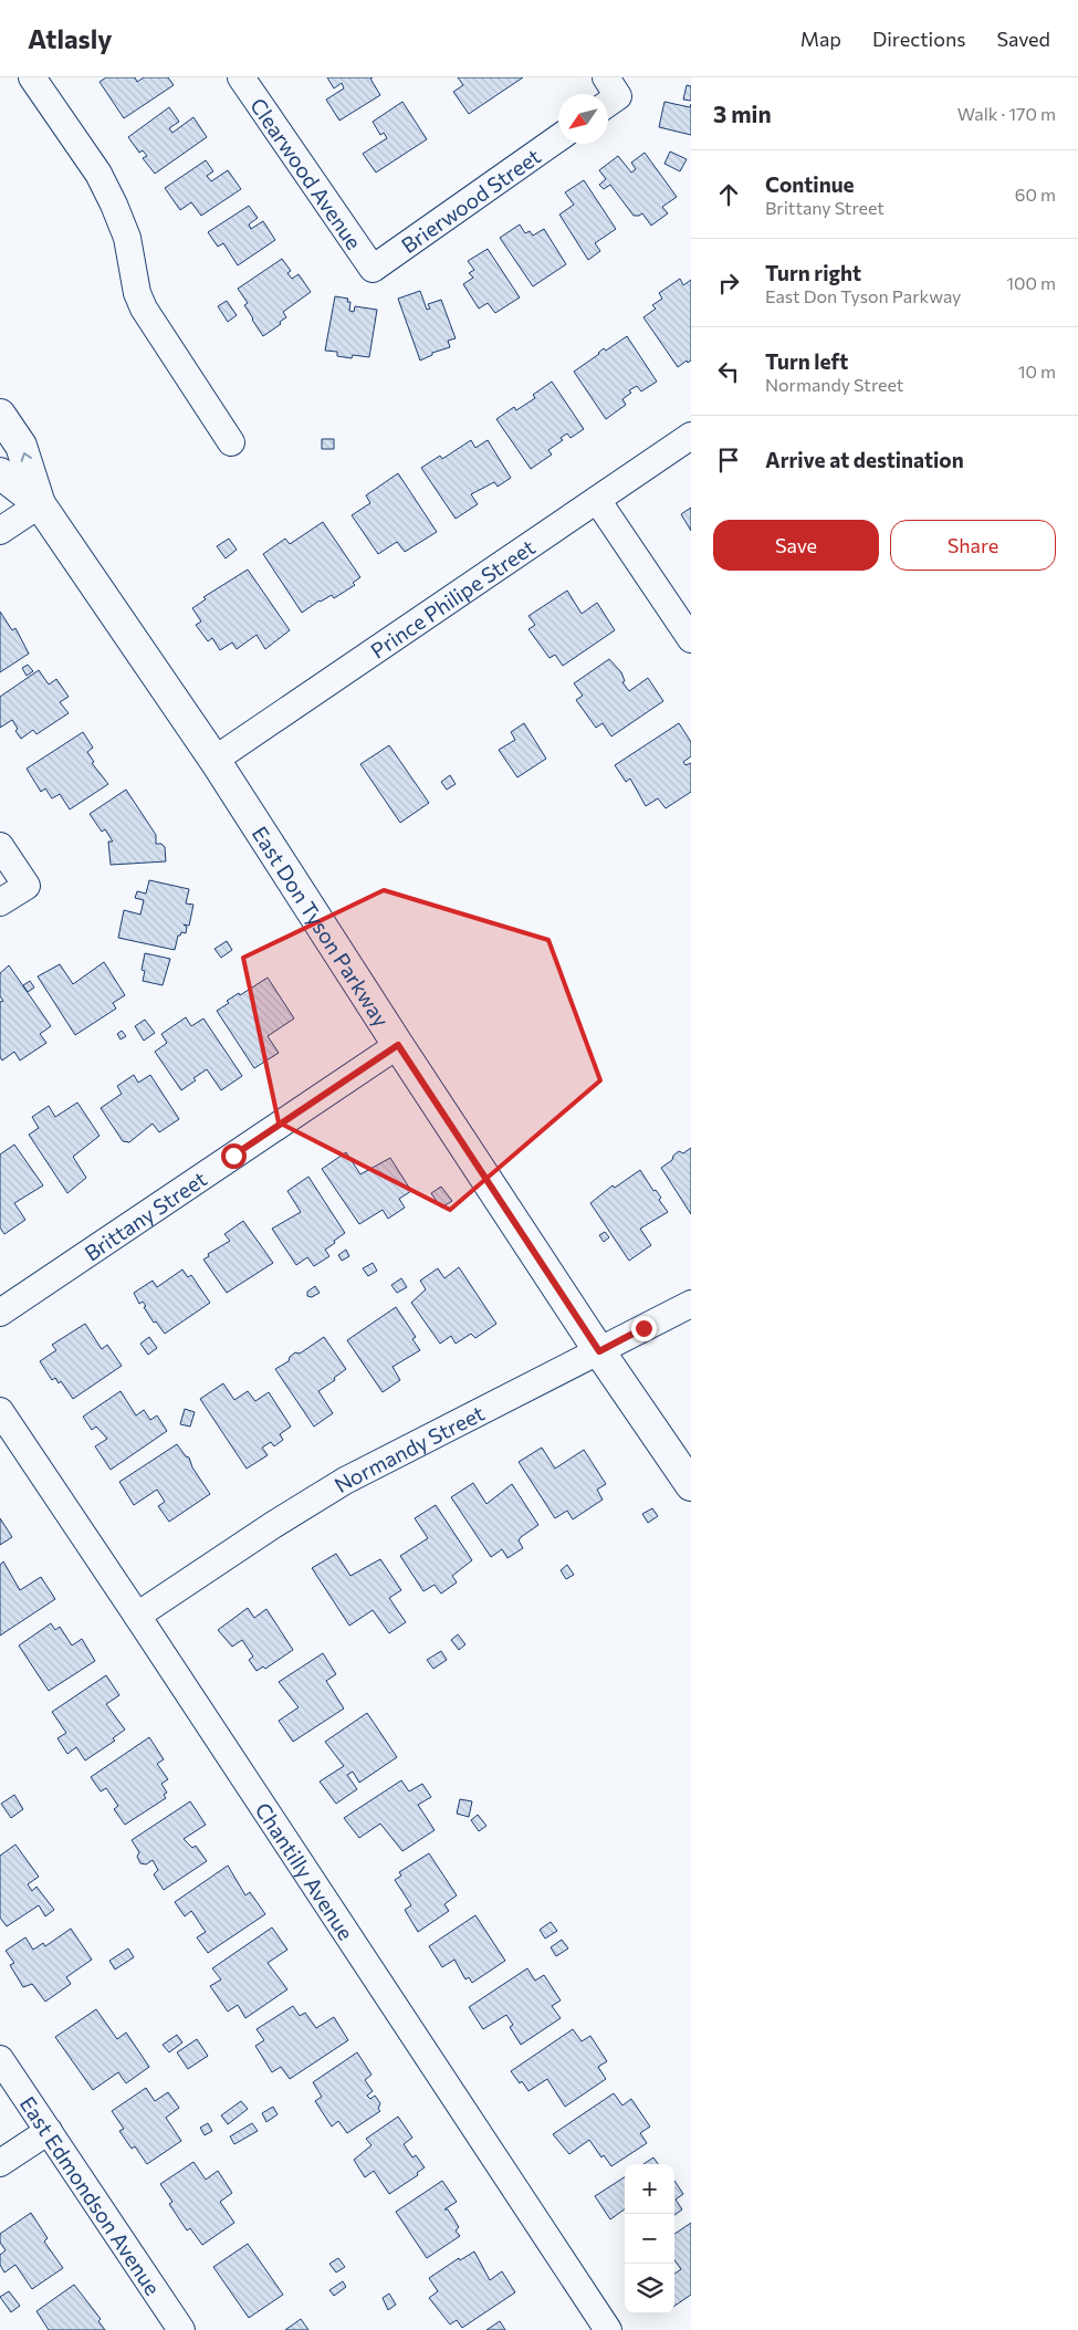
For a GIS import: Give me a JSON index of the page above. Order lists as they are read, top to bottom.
{
  "streets": {
    "main road": ["East Don Tyson Parkway"],
    "street": [
      "Clearwood Avenue",
      "Brierwood Street",
      "Prince Philipe Street",
      "Brittany Street",
      "Normandy Street",
      "Chantilly Avenue",
      "East Edmondson Avenue"
    ]
  },
  "crossings": [
    ["Clearwood Avenue", "Brierwood Street"],
    ["Prince Philipe Street", "East Don Tyson Parkway"],
    ["East Don Tyson Parkway", "Brittany Street"],
    ["East Don Tyson Parkway", "Normandy Street"],
    ["Normandy Street", "Chantilly Avenue"]
  ],
  "north": "bottom left",
  "page": {
    "header": "Atlasly",
    "nav": ["Map", "Directions", "Saved"],
    "heading": ["3 min", "Walk · 170 m"],
    "list": [
      ["Continue", "Brittany Street", "60 m"],
      ["Turn right", "East Don Tyson Parkway", "100 m"],
      ["Turn left", "Normandy Street", "10 m"],
      "Arrive at destination"
    ],
    "buttons": ["Save", "Share"],
    "map_buttons": ["+", "−"]
  }
}
